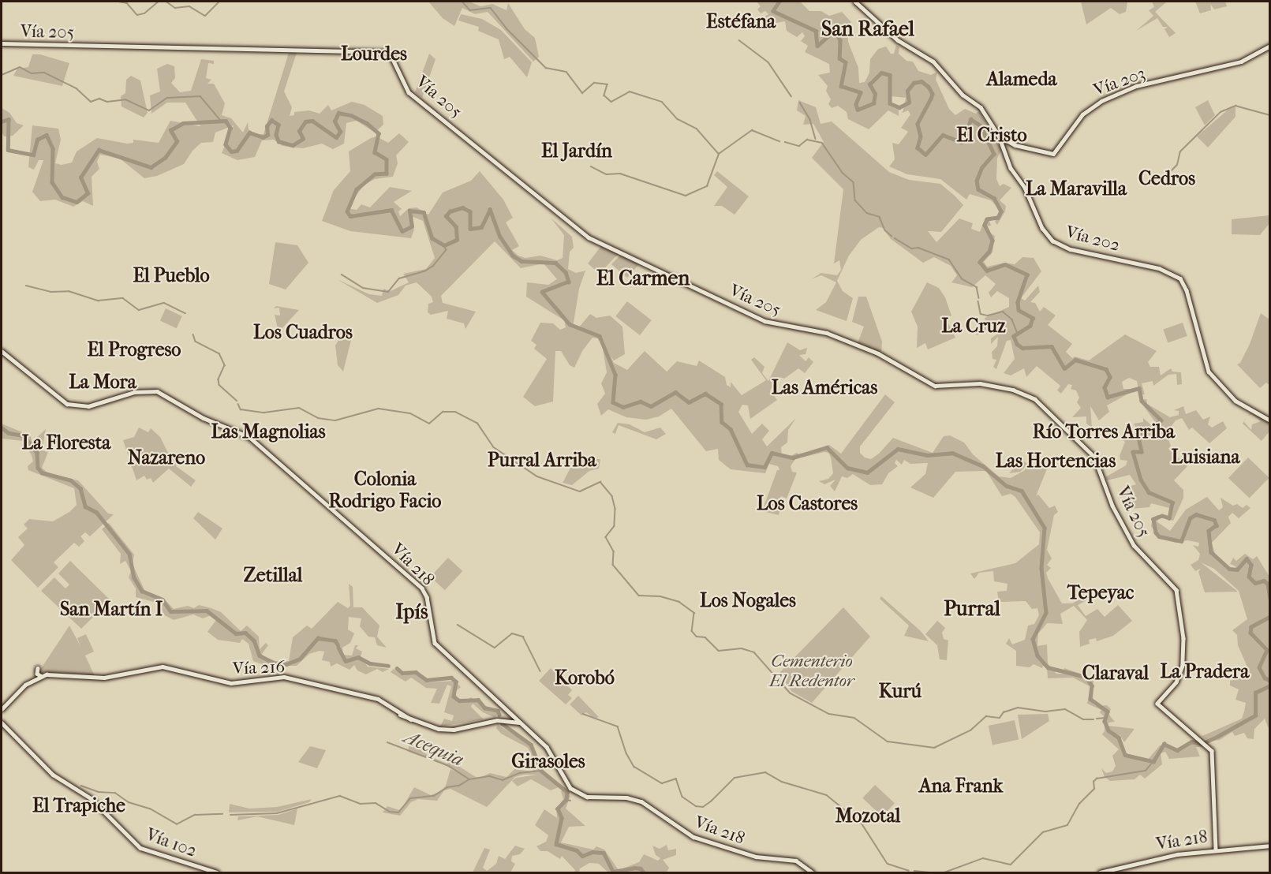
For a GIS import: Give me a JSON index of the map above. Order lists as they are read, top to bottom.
{
  "streets": {
    "main road": [
      "Vía 205",
      "Vía 203",
      "Vía 202",
      "Vía 218",
      "Vía 216",
      "Vía 102"
    ]
  },
  "crossings": [
    ["Vía 205", "Vía 218"],
    ["Vía 203", "Vía 202"],
    ["Vía 218", "Vía 216"]
  ],
  "districts": [
    "Estéfana",
    "San Rafael",
    "Lourdes",
    "Alameda",
    "El Cristo",
    "El Jardín",
    "Cedros",
    "La Maravilla",
    "El Pueblo",
    "El Carmen",
    "La Cruz",
    "Los Cuadros",
    "El Progreso",
    "La Mora",
    "Las Américas",
    "Las Magnolias",
    "Río Torres Arriba",
    "La Floresta",
    "Luisiana",
    "Nazareno",
    "Purral Arriba",
    "Las Hortencias",
    "Colonia Rodrigo Facio",
    "Los Castores",
    "Zetillal",
    "Tepeyac",
    "Los Nogales",
    "Purral",
    "San Martín I",
    "Ipís",
    "La Pradera",
    "Claraval",
    "Korobó",
    "Kurú",
    "Girasoles",
    "Ana Frank",
    "El Trapiche",
    "Mozotal"
  ],
  "water": ["Acequia"],
  "parks": ["Cementerio El Redentor"]
}
